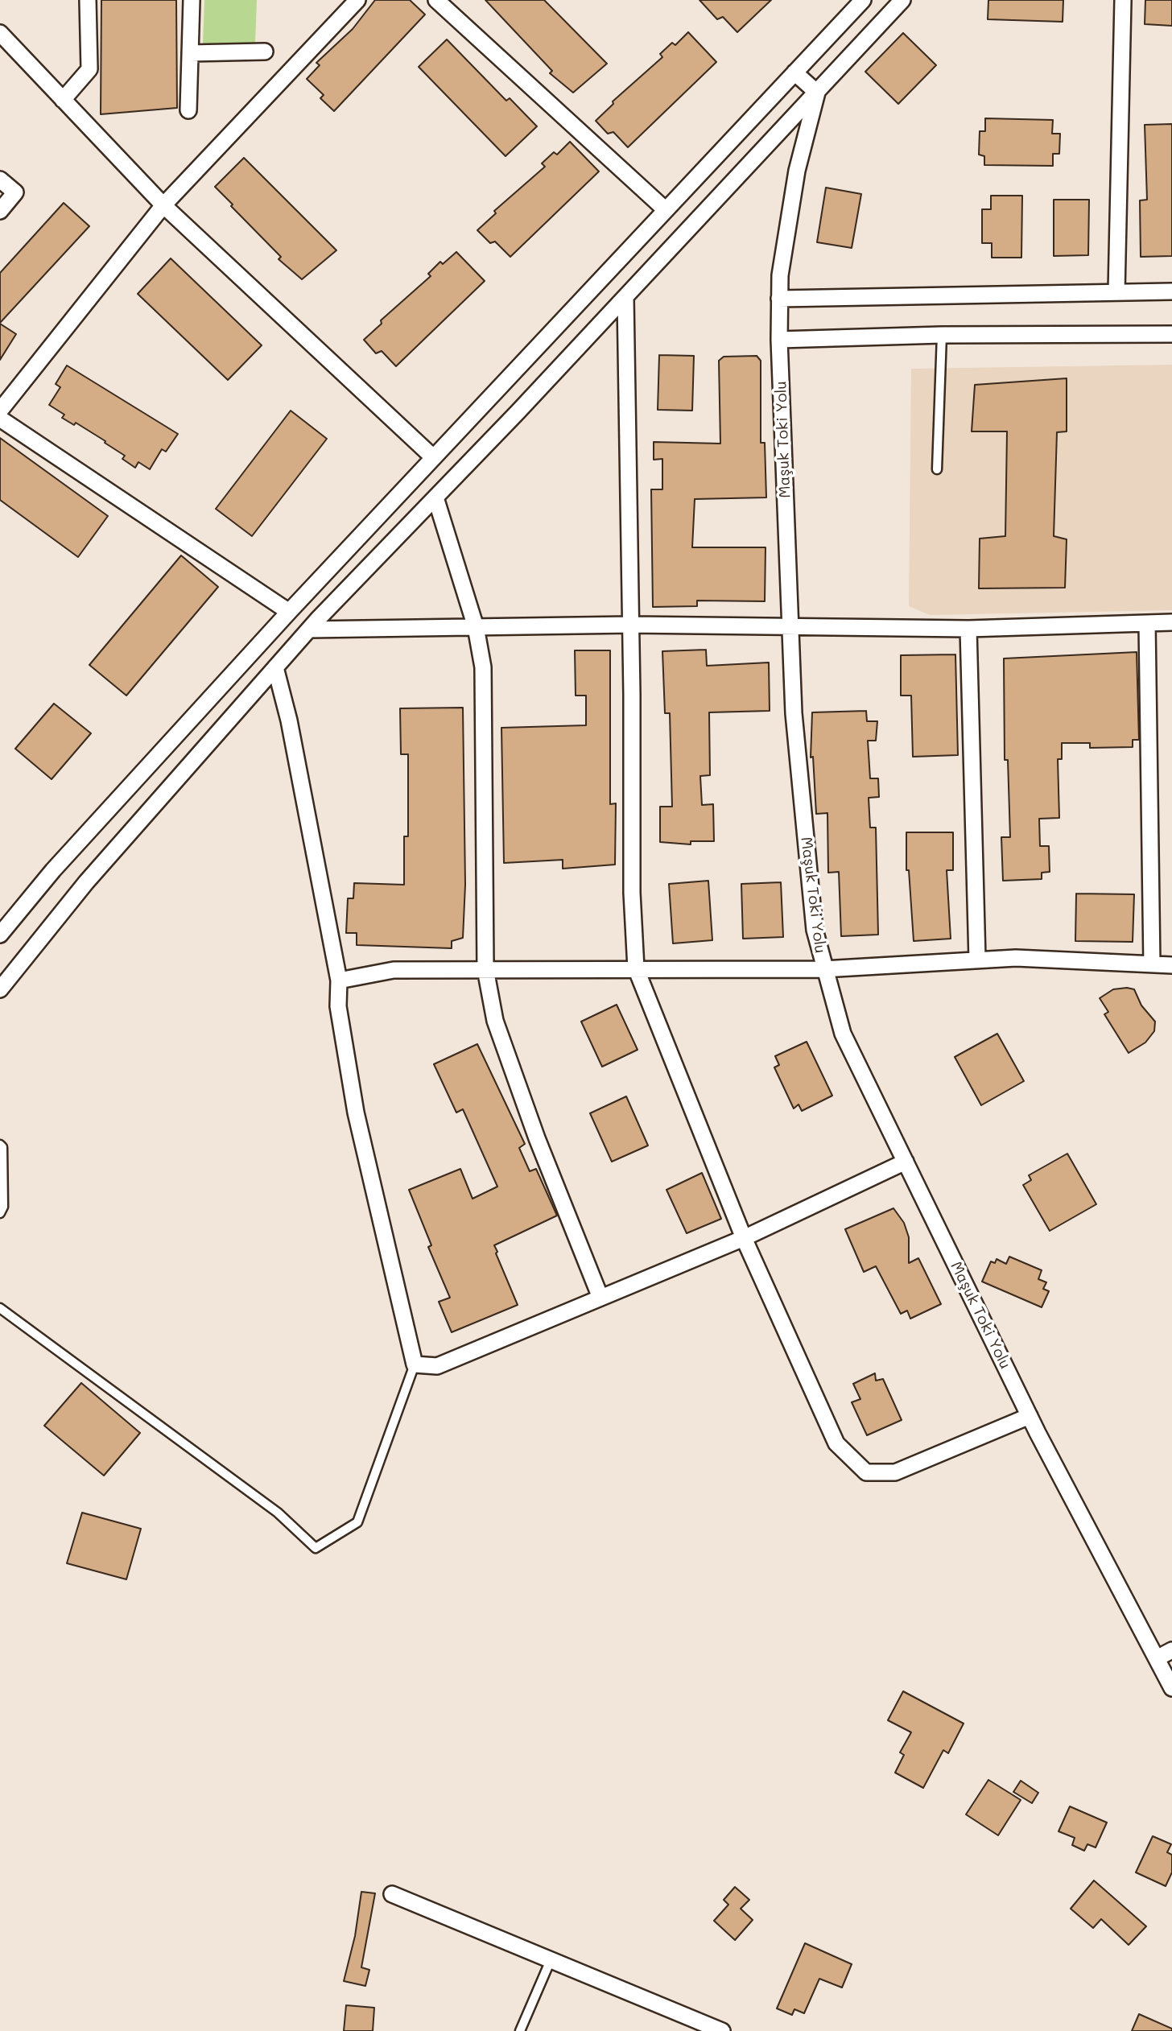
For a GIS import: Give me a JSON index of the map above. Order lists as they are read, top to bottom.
{
  "streets": {
    "street": ["Maşuk Toki Yolu"]
  }
}
